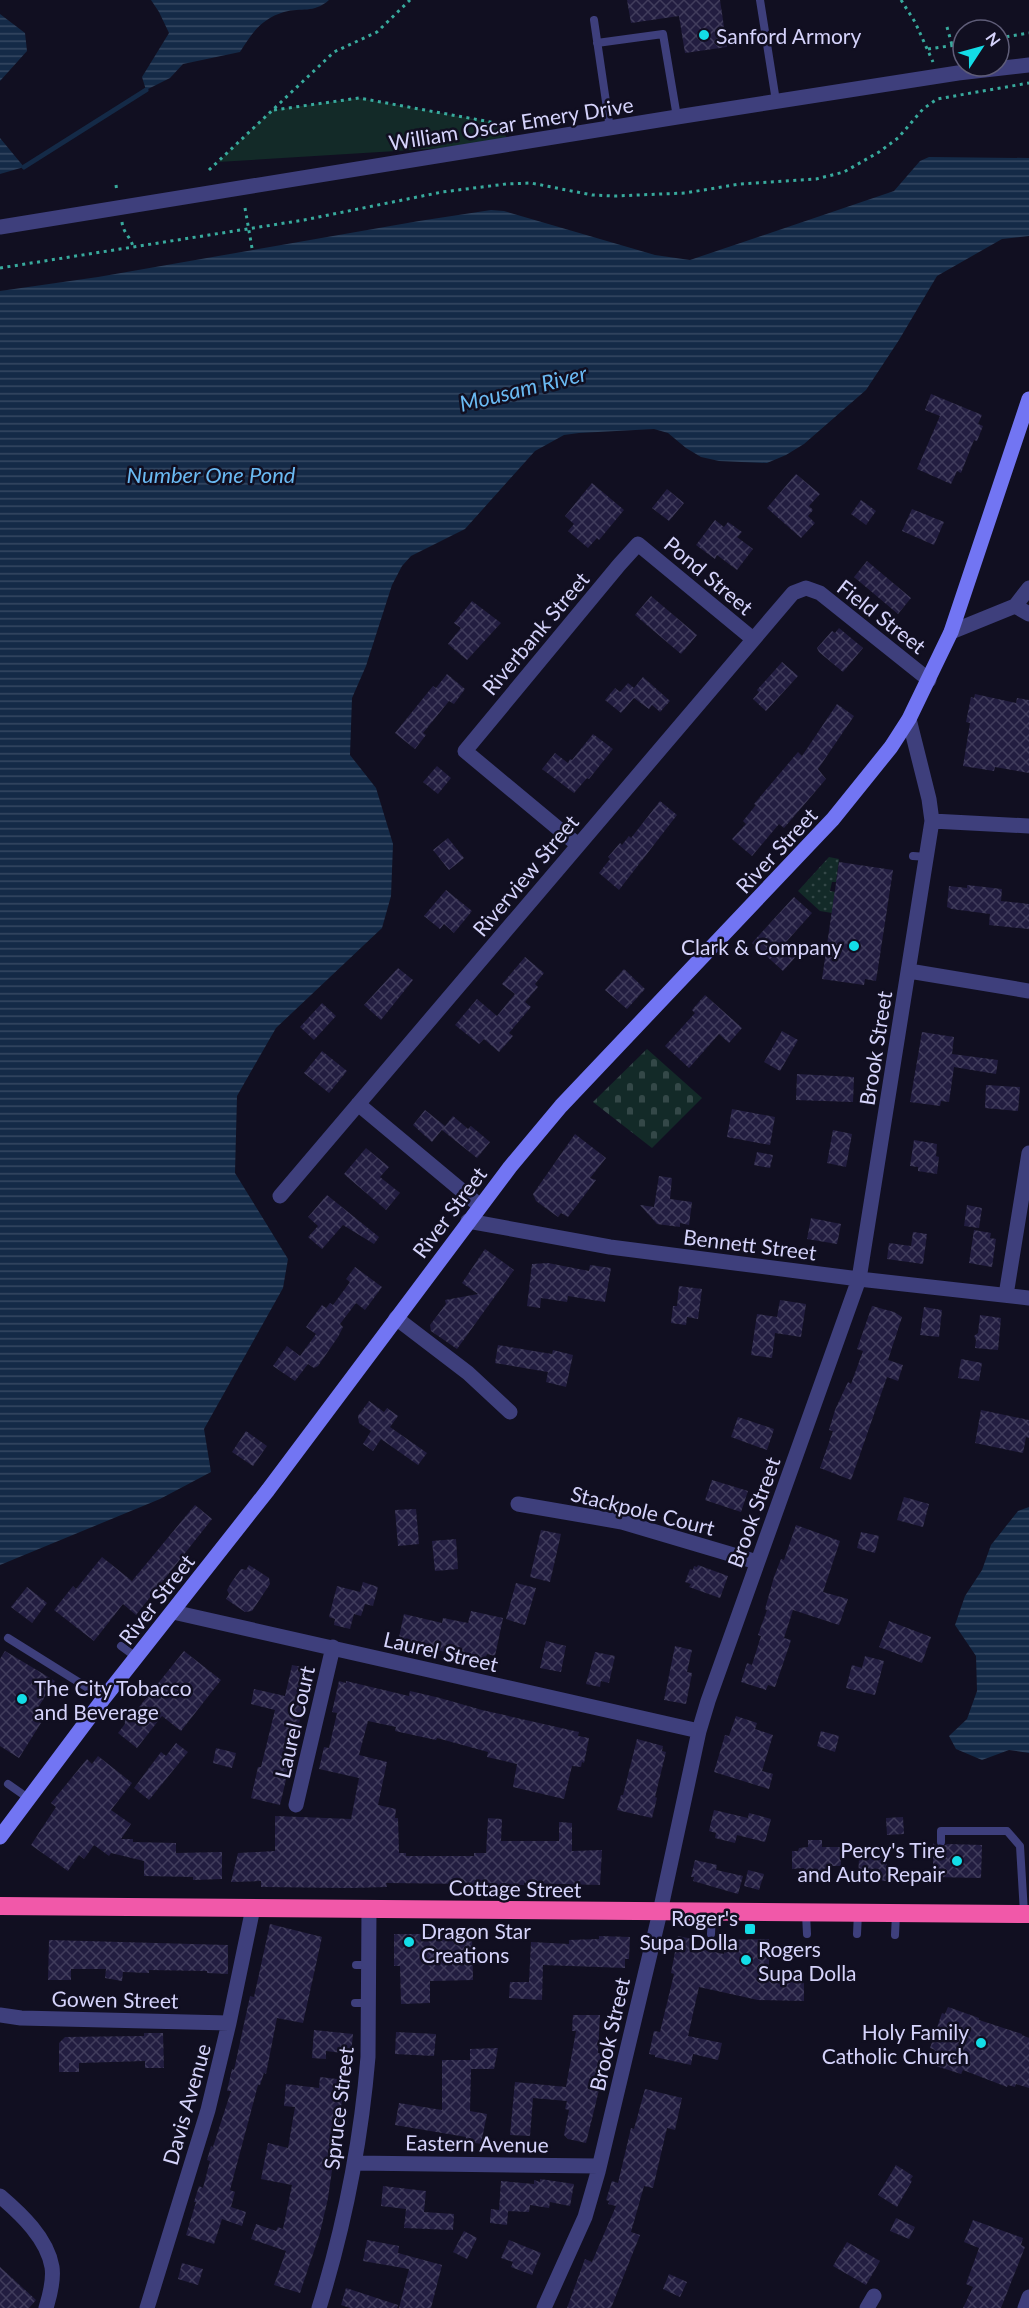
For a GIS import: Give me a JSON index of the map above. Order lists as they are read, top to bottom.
{
  "streets": {
    "highway": ["Cottage Street"],
    "street": [
      "William Oscar Emery Drive",
      "Pond Street",
      "Field Street",
      "Riverbank Street",
      "River Street",
      "Riverview Street",
      "Brook Street",
      "Bennett Street",
      "Stackpole Court",
      "Laurel Street",
      "Laurel Court",
      "Gowen Street",
      "Davis Avenue",
      "Spruce Street",
      "Eastern Avenue"
    ]
  },
  "crossings": [
    ["Pond Street", "Riverbank Street"],
    ["Pond Street", "Riverview Street"],
    ["Field Street", "River Street"],
    ["Field Street", "Riverview Street"],
    ["Riverbank Street", "Riverview Street"],
    ["River Street", "Brook Street"],
    ["River Street", "Bennett Street"],
    ["River Street", "Laurel Street"],
    ["Brook Street", "Bennett Street"],
    ["Brook Street", "Stackpole Court"],
    ["Brook Street", "Laurel Street"],
    ["Brook Street", "Cottage Street"],
    ["Brook Street", "Eastern Avenue"],
    ["Laurel Street", "Laurel Court"],
    ["Cottage Street", "Davis Avenue"],
    ["Cottage Street", "Spruce Street"],
    ["Gowen Street", "Davis Avenue"],
    ["Spruce Street", "Eastern Avenue"]
  ],
  "water": ["Mousam River", "Number One Pond"],
  "places": {
    "other": [
      "Sanford Armory",
      "Clark & Company",
      "The City Tobacco and Beverage",
      "Percy's Tire and Auto Repair",
      "Dragon Star Creations",
      "Rogers Supa Dolla",
      "Holy Family Catholic Church"
    ],
    "transit": ["Roger's Supa Dolla"]
  },
  "north": "top right"
}
